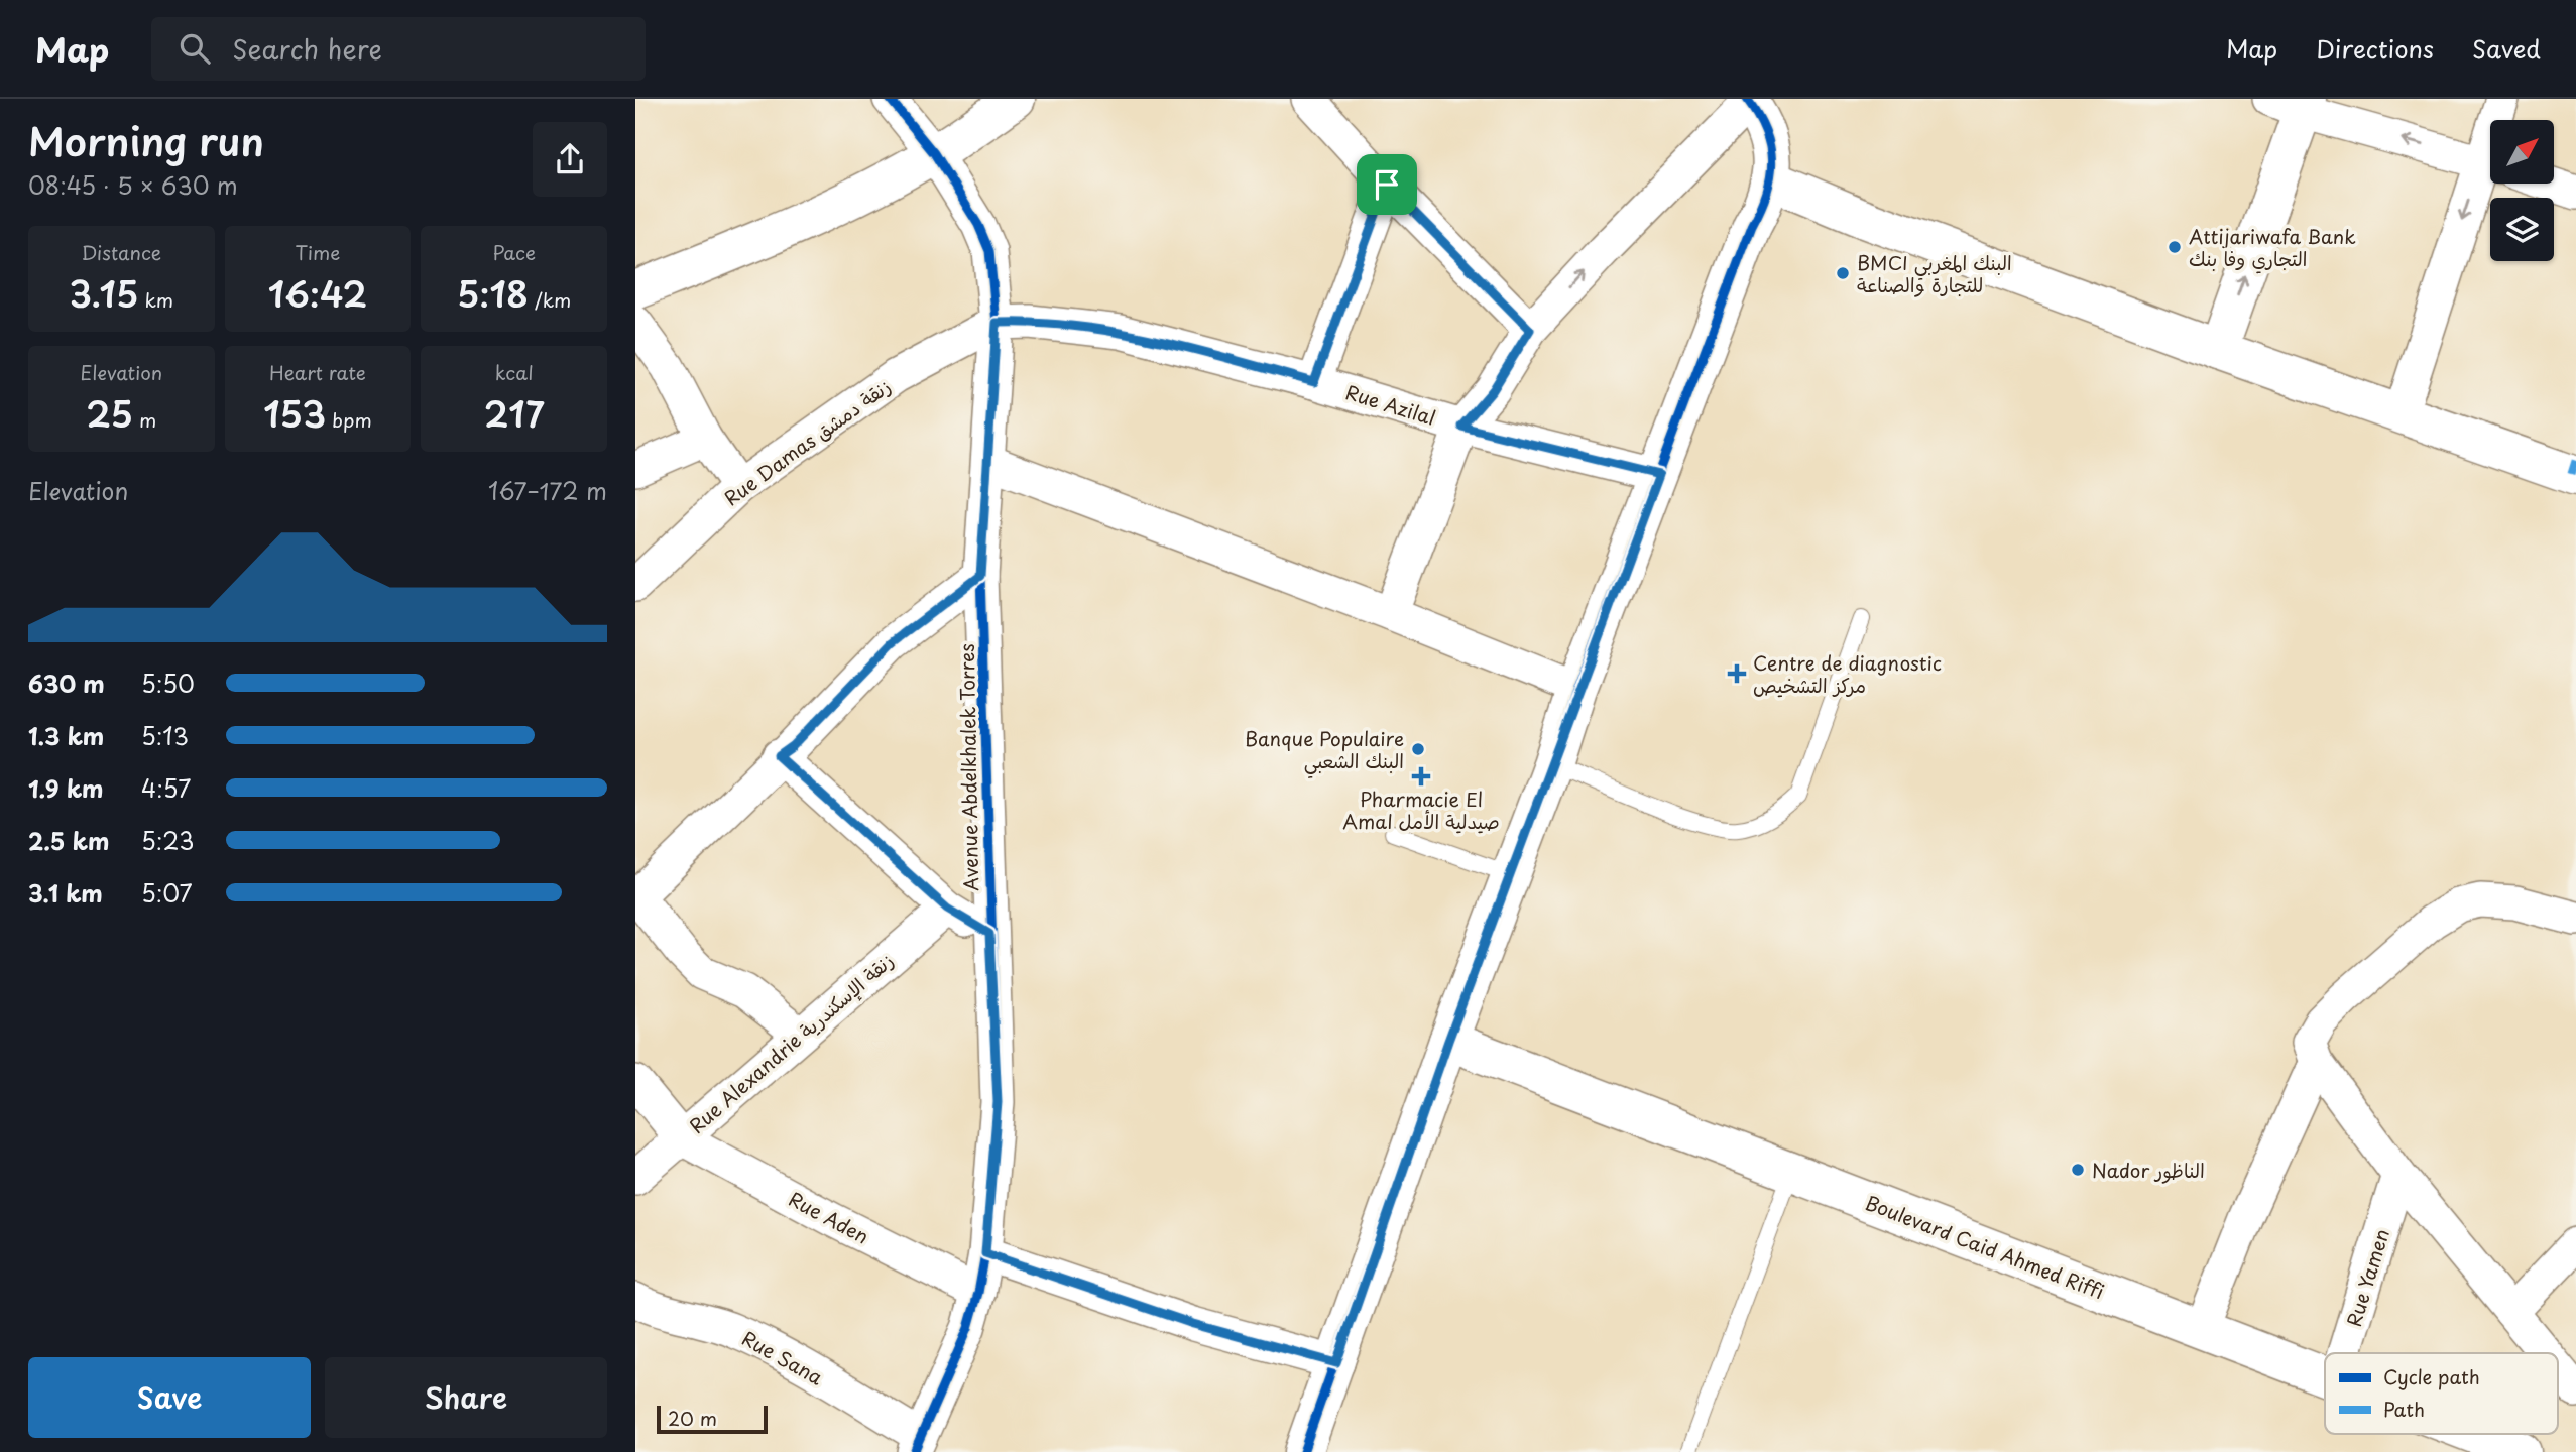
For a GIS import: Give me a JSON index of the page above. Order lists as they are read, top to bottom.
{
  "streets": {
    "street": [
      "Rue Azilal",
      "Rue Damas زنقة دمشق",
      "Avenue Abdelkhalek Torres",
      "Rue Alexandrie زنقة الإسكندرية",
      "Rue Aden",
      "Boulevard Caid Ahmed Riffi",
      "Rue Yamen",
      "Rue Sana"
    ]
  },
  "crossings": [
    ["Rue Azilal", "Rue Damas زنقة دمشق"],
    ["Rue Azilal", "Avenue Abdelkhalek Torres"],
    ["Rue Damas زنقة دمشق", "Avenue Abdelkhalek Torres"],
    ["Avenue Abdelkhalek Torres", "Rue Aden"],
    ["Avenue Abdelkhalek Torres", "Rue Sana"],
    ["Rue Alexandrie زنقة الإسكندرية", "Rue Aden"]
  ],
  "places": {
    "other": [
      "Attijariwafa Bank التجاري وفا بنك",
      "BMCI البنك المغربي للتجارة والصناعة",
      "Banque Populaire البنك الشعبي",
      "Nador الناظور"
    ],
    "health": ["Centre de diagnostic مركز التشخيص", "Pharmacie El Amal صيدلية الأمل"]
  },
  "legend": ["Cycle path", "Path"],
  "scale_bar": "20 m",
  "north": "top right",
  "page": {
    "header": "Map",
    "search": "Search here",
    "nav": ["Map", "Directions", "Saved"],
    "heading": ["Morning run", "08:45 · 5 × 630 m"],
    "stats": [
      ["Distance", "3.15 km"],
      ["Time", "16:42"],
      ["Pace", "5:18 /km"],
      ["Elevation", "25 m"],
      ["Heart rate", "153 bpm"],
      ["kcal", "217"]
    ],
    "chart": ["Elevation", "167–172 m"],
    "list": [
      {
        "name": "630 m",
        "note": "5:50"
      },
      {
        "name": "1.3 km",
        "note": "5:13"
      },
      {
        "name": "1.9 km",
        "note": "4:57"
      },
      {
        "name": "2.5 km",
        "note": "5:23"
      },
      {
        "name": "3.1 km",
        "note": "5:07"
      }
    ],
    "buttons": ["Save", "Share"],
    "scale": "20 m"
  }
}
